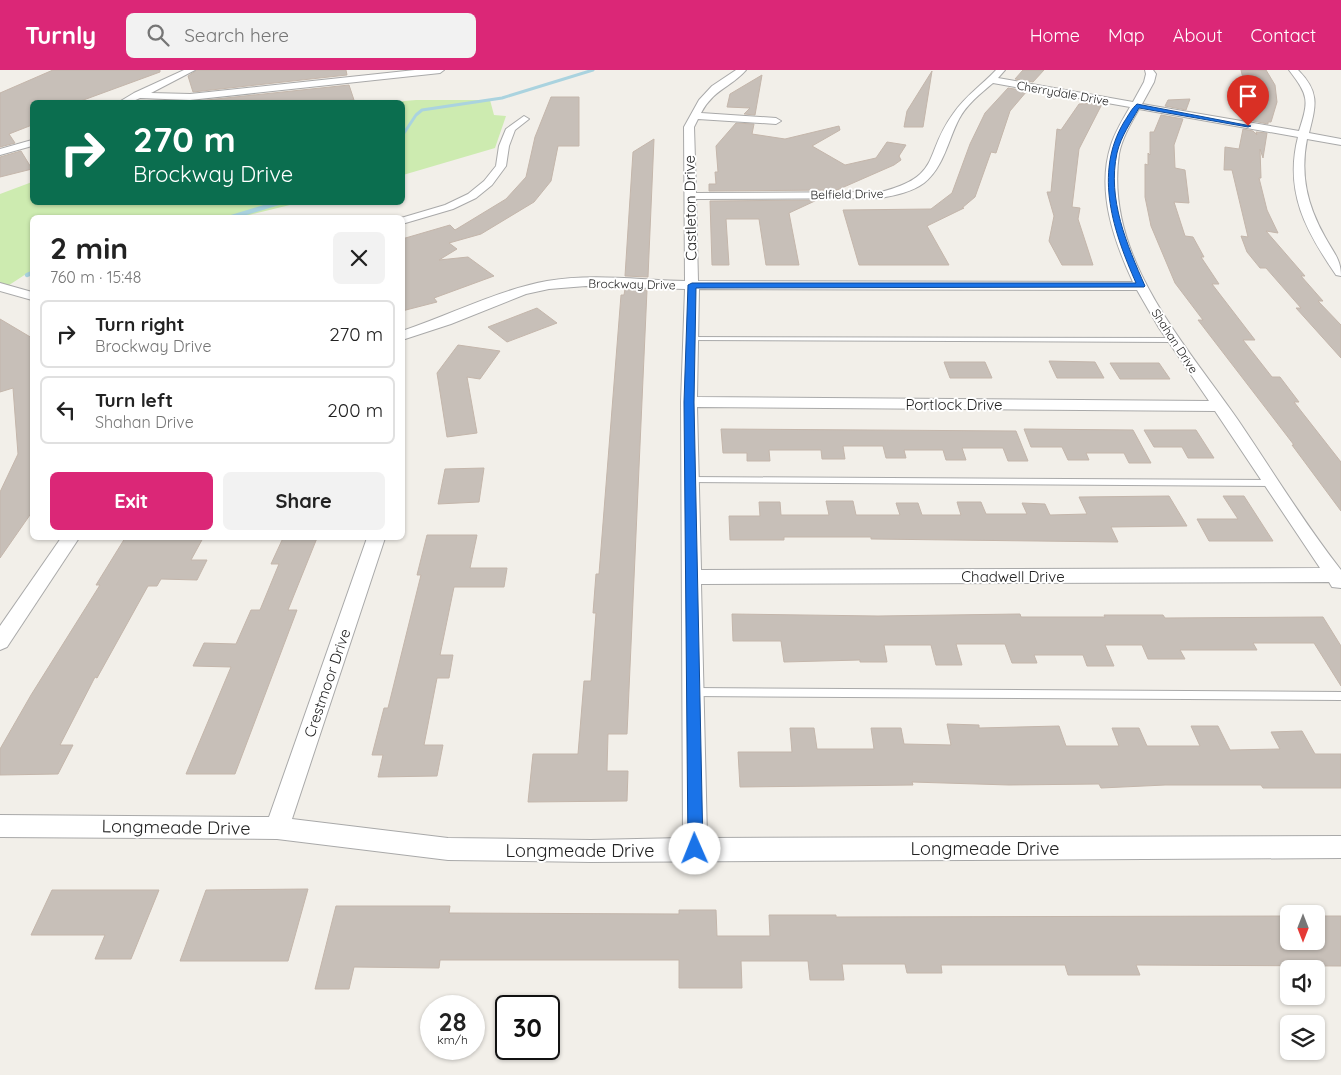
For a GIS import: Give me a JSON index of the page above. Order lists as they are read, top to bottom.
{
  "streets": {
    "street": [
      "Cherrydale Drive",
      "Belfield Drive",
      "Castleton Drive",
      "Brockway Drive",
      "Shahan Drive",
      "Portlock Drive",
      "Chadwell Drive",
      "Crestmoor Drive",
      "Longmeade Drive"
    ]
  },
  "crossings": [
    ["Cherrydale Drive", "Belfield Drive"],
    ["Cherrydale Drive", "Shahan Drive"],
    ["Belfield Drive", "Castleton Drive"],
    ["Castleton Drive", "Brockway Drive"],
    ["Castleton Drive", "Portlock Drive"],
    ["Castleton Drive", "Chadwell Drive"],
    ["Castleton Drive", "Longmeade Drive"],
    ["Brockway Drive", "Shahan Drive"],
    ["Shahan Drive", "Portlock Drive"],
    ["Shahan Drive", "Chadwell Drive"],
    ["Crestmoor Drive", "Longmeade Drive"]
  ],
  "north": "bottom",
  "page": {
    "header": "Turnly",
    "search": "Search here",
    "nav": [
      "Home",
      "Map",
      "About",
      "Contact"
    ],
    "turn": ["270 m", "Brockway Drive"],
    "heading": ["2 min", "760 m · 15:48"],
    "list": [
      {
        "name": "Turn right",
        "note": "Brockway Drive",
        "value": "270 m"
      },
      {
        "name": "Turn left",
        "note": "Shahan Drive",
        "value": "200 m"
      }
    ],
    "buttons": ["Exit", "Share"],
    "speed": "28 km/h",
    "limit": "30"
  }
}
